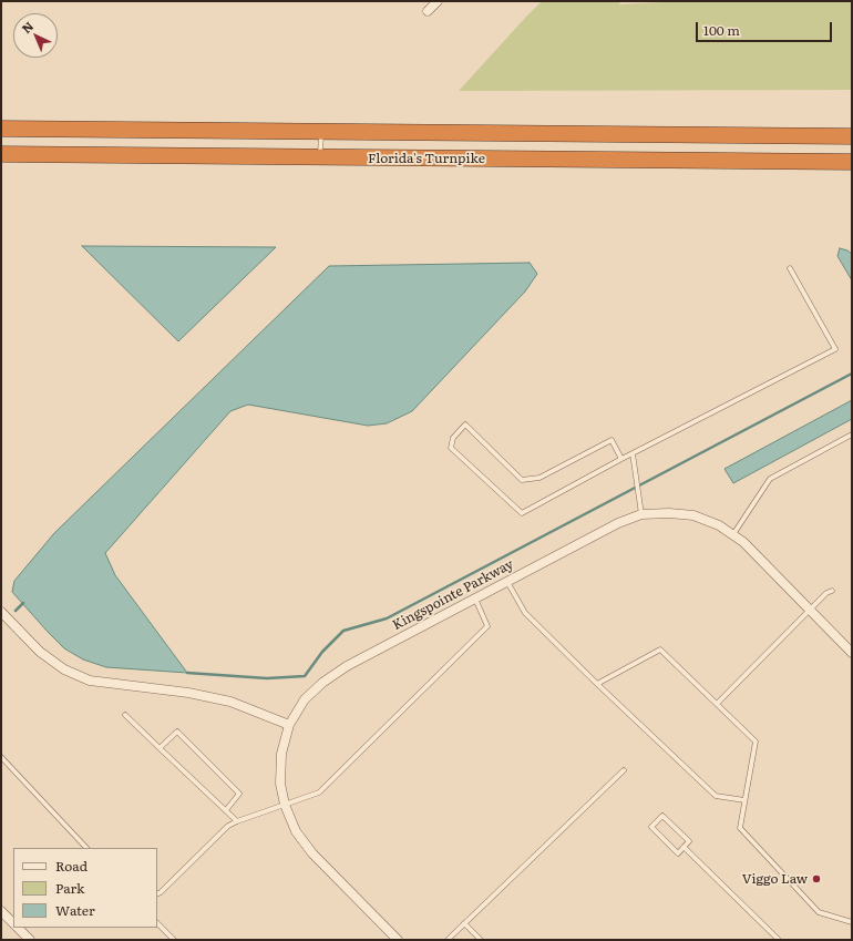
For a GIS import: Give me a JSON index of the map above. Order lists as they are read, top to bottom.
{
  "streets": {
    "highway": ["Florida's Turnpike"],
    "street": ["Kingspointe Parkway"]
  },
  "places": ["Viggo Law"],
  "legend": ["Road", "Park", "Water"],
  "scale_bar": "100 m",
  "north": "top left"
}
